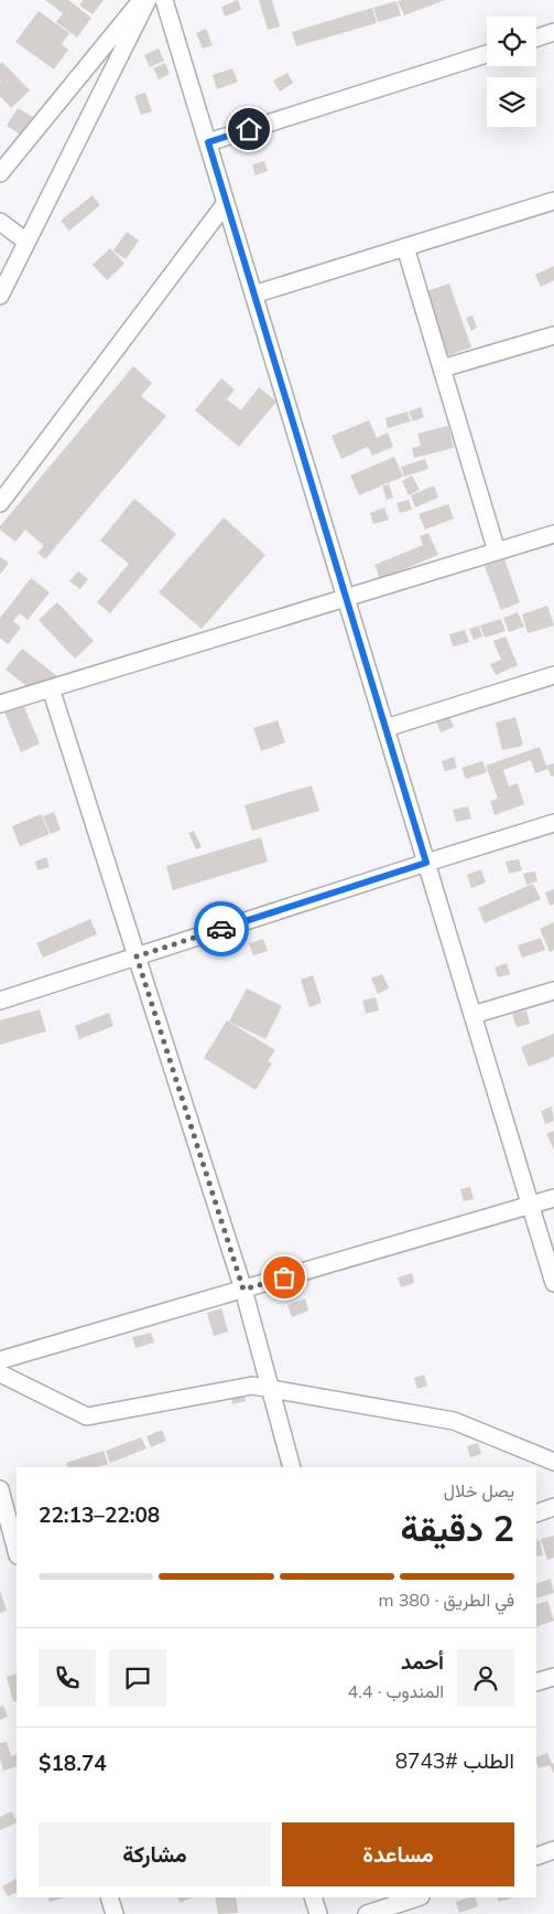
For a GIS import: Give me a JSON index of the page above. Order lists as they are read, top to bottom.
{
  "page": {
    "heading": ["2 دقيقة", "يصل خلال", "22:08–22:13"],
    "panel": [
      "أحمد",
      "المندوب · 4.4",
      "الطلب #8743",
      "$18.74"
    ],
    "bar": "في الطريق · 380 m",
    "buttons": ["مساعدة", "مشاركة"]
  }
}
